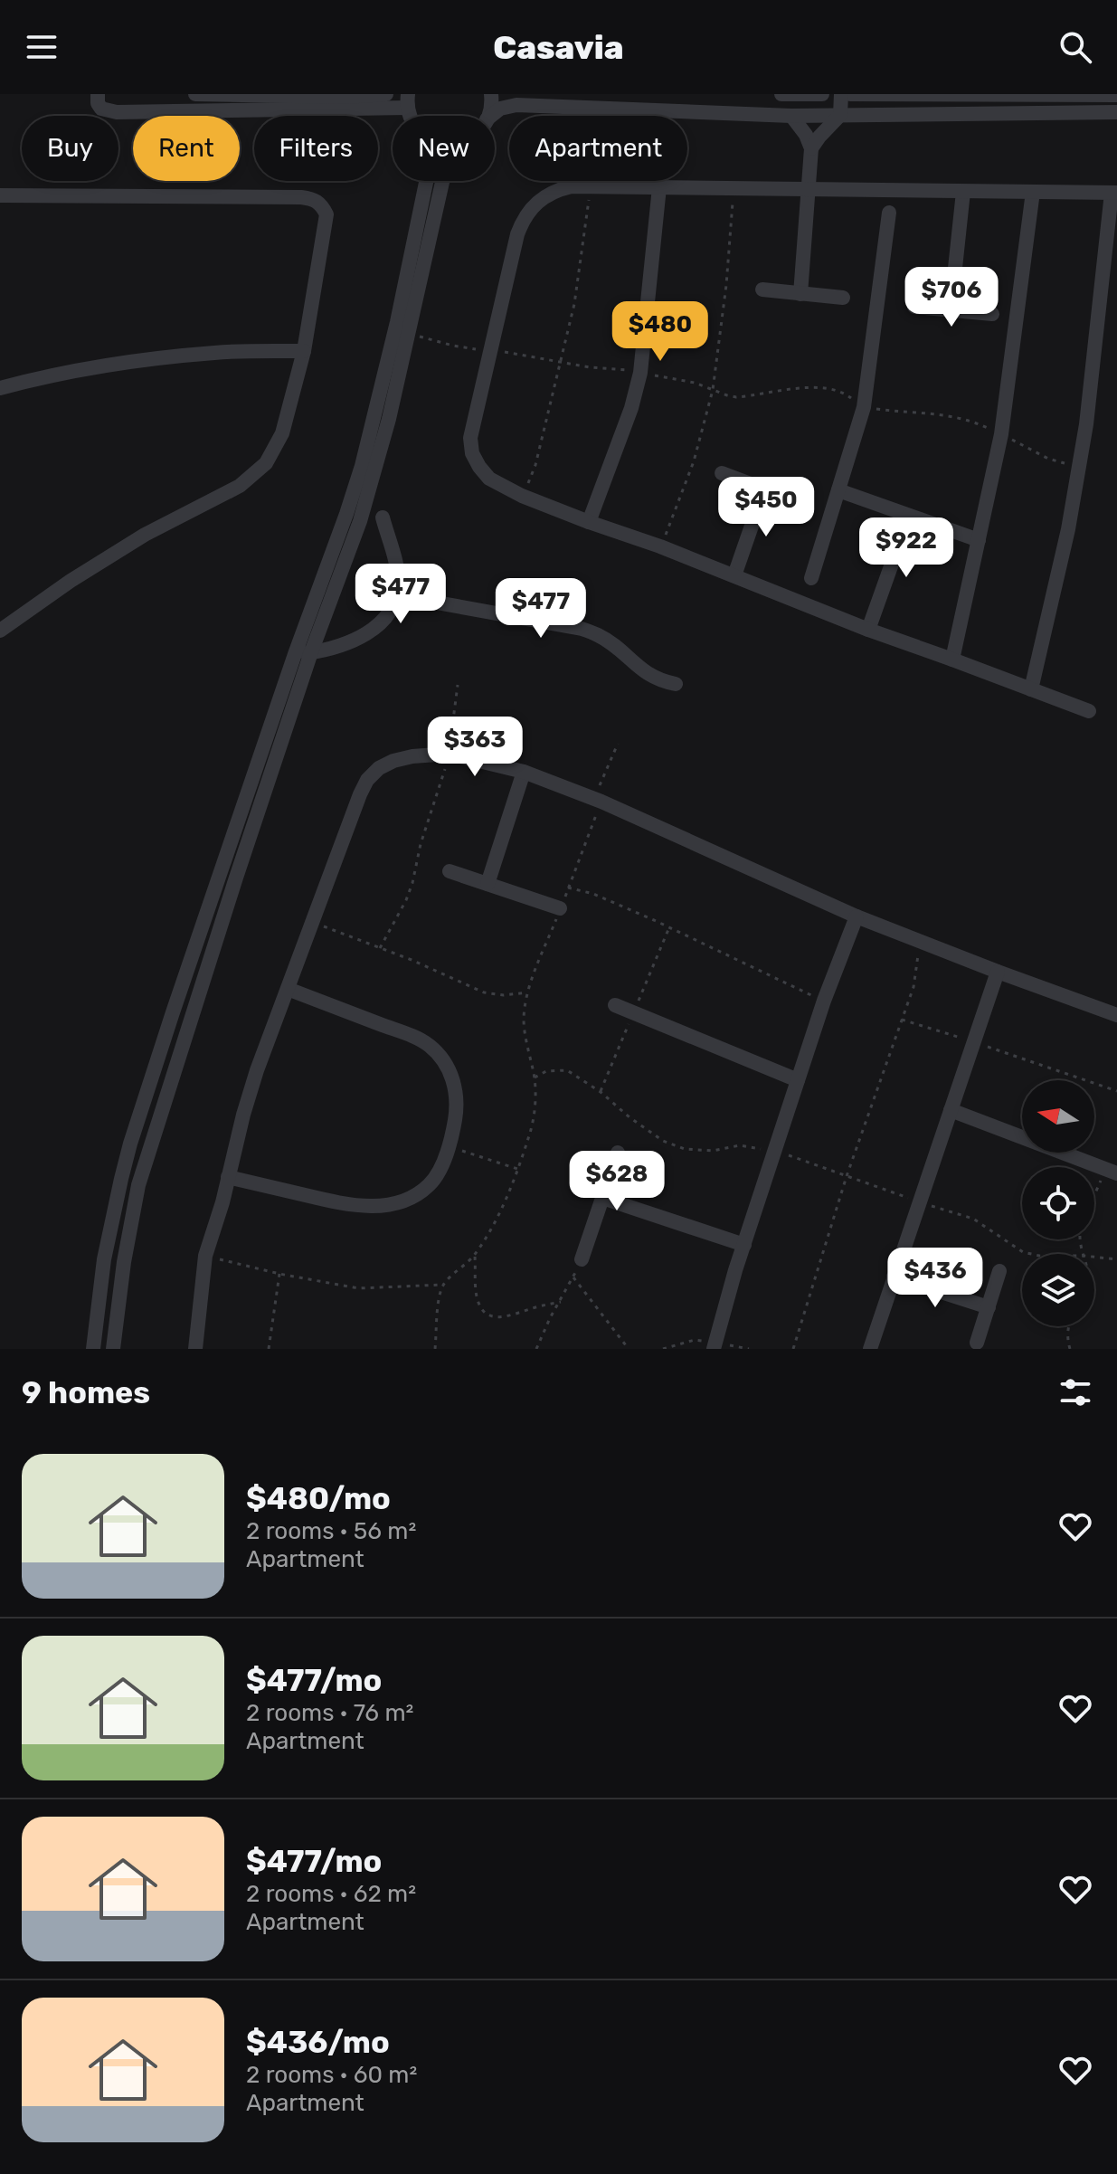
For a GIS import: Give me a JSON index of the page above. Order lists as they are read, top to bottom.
{
  "north": "left",
  "page": {
    "header": "Casavia",
    "chip": [
      "Buy",
      "Rent",
      "Filters",
      "New",
      "Apartment"
    ],
    "price": [
      "$706",
      "$480",
      "$450",
      "$922",
      "$477",
      "$477",
      "$363",
      "$628",
      "$436"
    ],
    "heading": "9 homes",
    "list": [
      {
        "name": "$480/mo",
        "note": "2 rooms · 56 m² · Apartment"
      },
      {
        "name": "$477/mo",
        "note": "2 rooms · 76 m² · Apartment"
      },
      {
        "name": "$477/mo",
        "note": "2 rooms · 62 m² · Apartment"
      },
      {
        "name": "$436/mo",
        "note": "2 rooms · 60 m² · Apartment"
      }
    ]
  }
}
